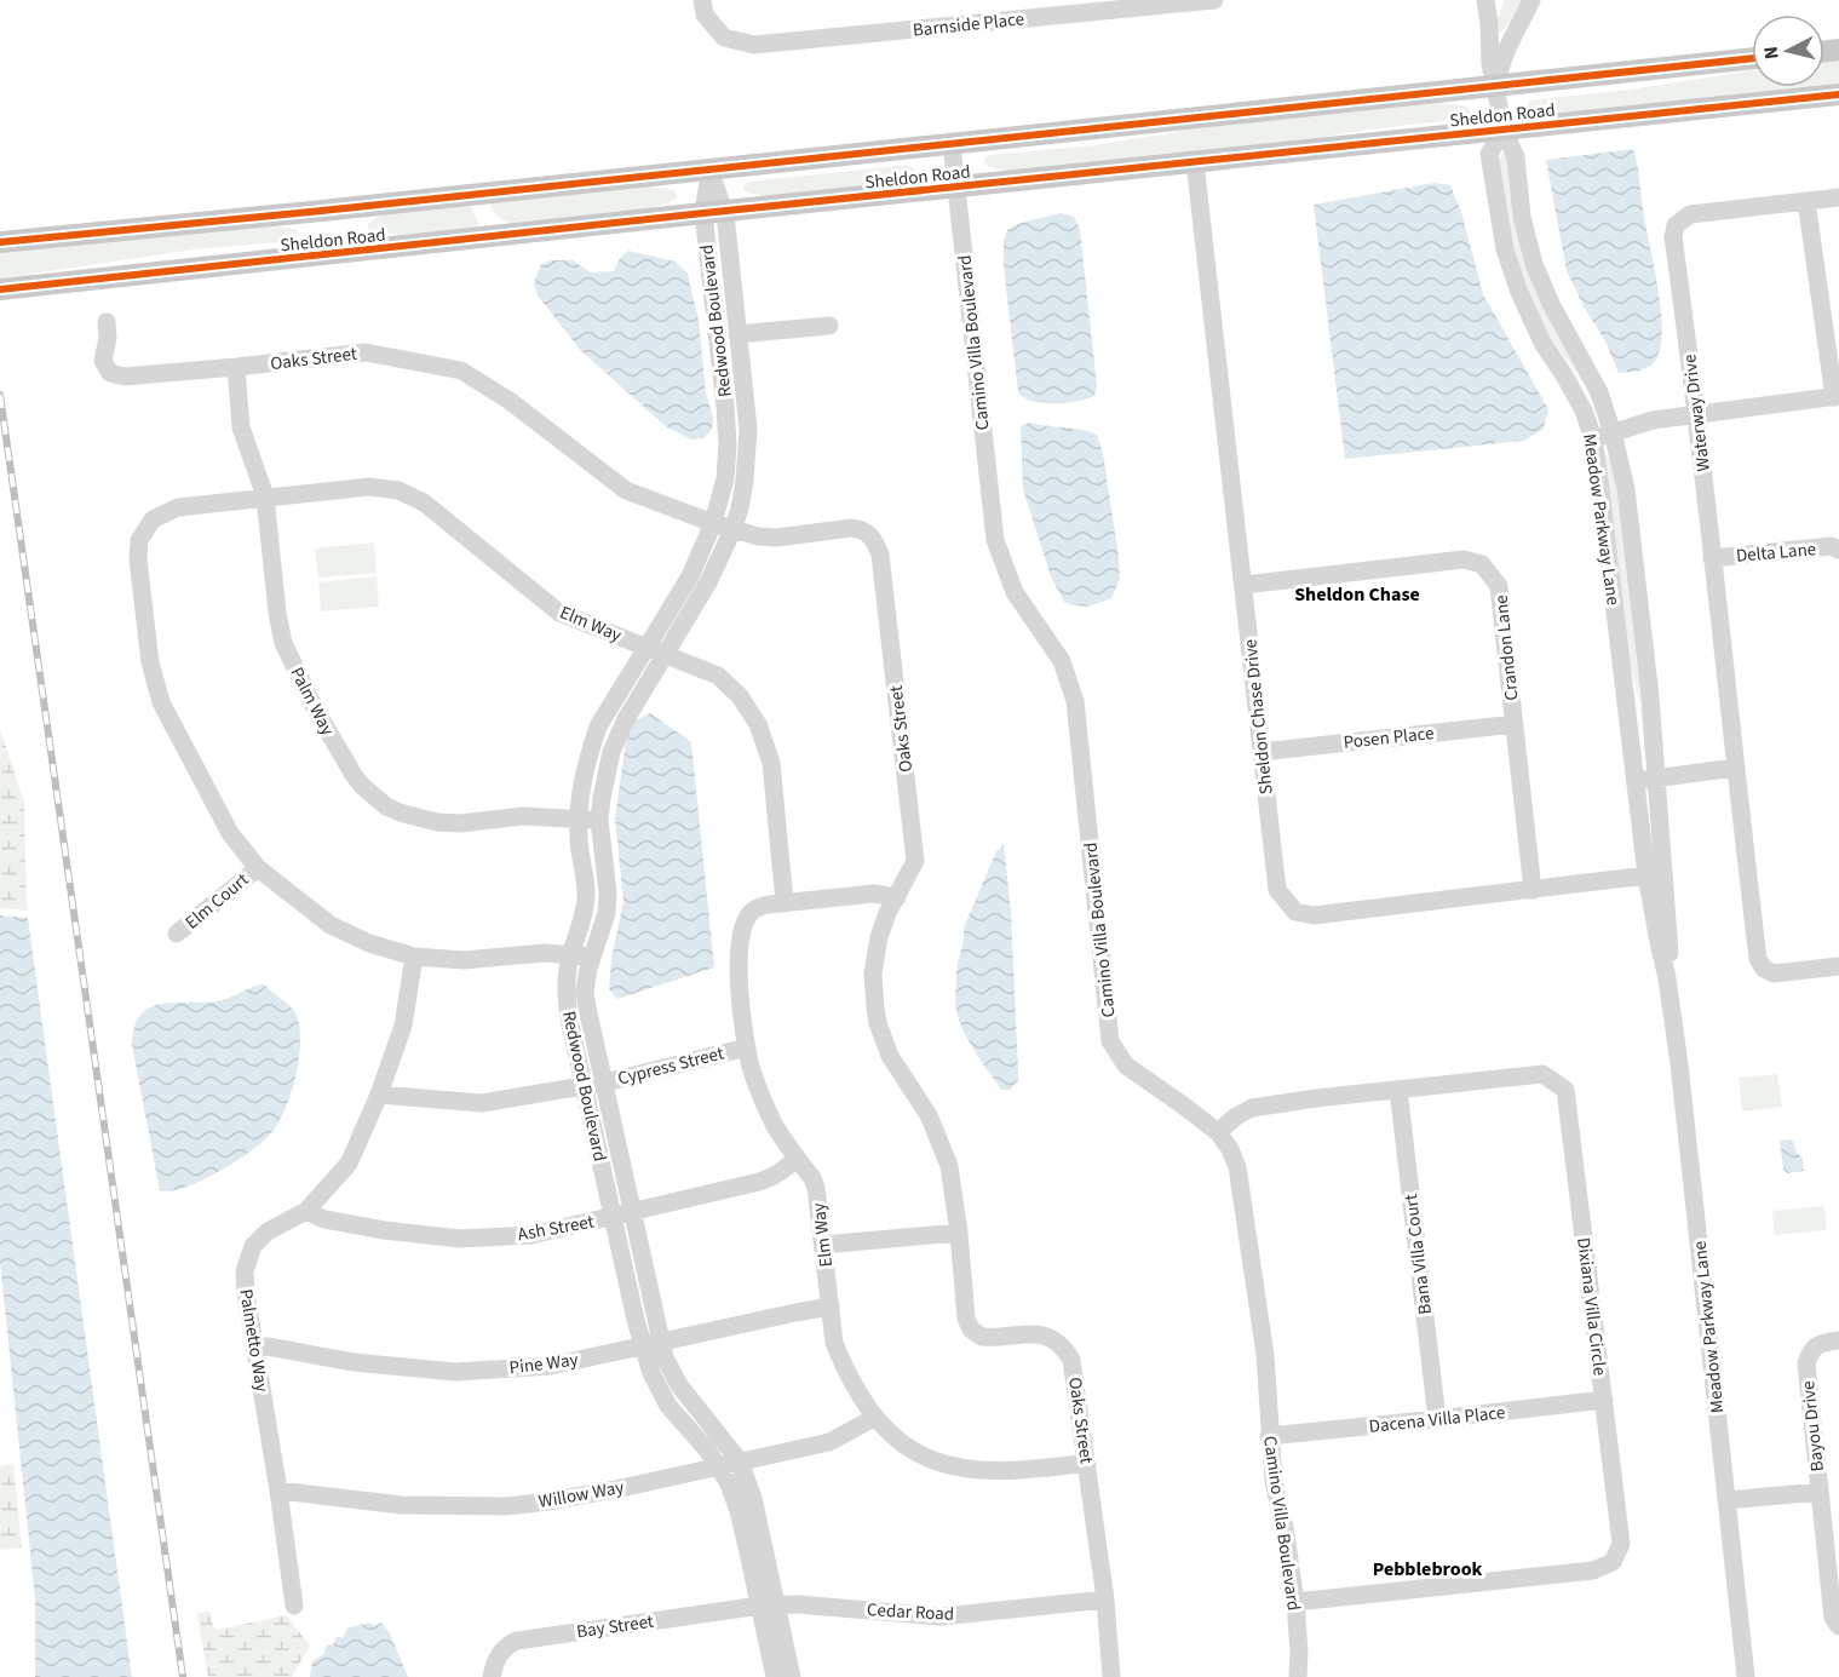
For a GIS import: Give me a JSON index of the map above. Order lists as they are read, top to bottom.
{
  "streets": {
    "main road": ["Sheldon Road"],
    "street": [
      "Barnside Place",
      "Redwood Boulevard",
      "Camino Villa Boulevard",
      "Oaks Street",
      "Waterway Drive",
      "Meadow Parkway Lane",
      "Delta Lane",
      "Elm Way",
      "Crandon Lane",
      "Palm Way",
      "Sheldon Chase Drive",
      "Posen Place",
      "Elm Court",
      "Cypress Street",
      "Ash Street",
      "Bana Villa Court",
      "Dixiana Villa Circle",
      "Palmetto Way",
      "Pine Way",
      "Dacena Villa Place",
      "Bayou Drive",
      "Willow Way",
      "Cedar Road",
      "Bay Street"
    ]
  },
  "crossings": [
    ["Sheldon Road", "Redwood Boulevard"],
    ["Sheldon Road", "Camino Villa Boulevard"],
    ["Sheldon Road", "Meadow Parkway Lane"],
    ["Sheldon Road", "Sheldon Chase Drive"],
    ["Redwood Boulevard", "Oaks Street"],
    ["Redwood Boulevard", "Elm Way"],
    ["Redwood Boulevard", "Palm Way"],
    ["Redwood Boulevard", "Cypress Street"],
    ["Redwood Boulevard", "Ash Street"],
    ["Redwood Boulevard", "Pine Way"],
    ["Redwood Boulevard", "Willow Way"],
    ["Redwood Boulevard", "Cedar Road"],
    ["Redwood Boulevard", "Bay Street"],
    ["Camino Villa Boulevard", "Dixiana Villa Circle"],
    ["Camino Villa Boulevard", "Dacena Villa Place"],
    ["Oaks Street", "Elm Way"],
    ["Oaks Street", "Palm Way"],
    ["Oaks Street", "Cedar Road"],
    ["Waterway Drive", "Delta Lane"],
    ["Meadow Parkway Lane", "Sheldon Chase Drive"],
    ["Meadow Parkway Lane", "Bayou Drive"],
    ["Elm Way", "Palm Way"],
    ["Elm Way", "Elm Court"],
    ["Elm Way", "Cypress Street"],
    ["Elm Way", "Ash Street"],
    ["Elm Way", "Palmetto Way"],
    ["Elm Way", "Pine Way"],
    ["Elm Way", "Willow Way"],
    ["Crandon Lane", "Sheldon Chase Drive"],
    ["Crandon Lane", "Posen Place"],
    ["Sheldon Chase Drive", "Posen Place"],
    ["Cypress Street", "Palmetto Way"],
    ["Ash Street", "Palmetto Way"],
    ["Bana Villa Court", "Dixiana Villa Circle"],
    ["Bana Villa Court", "Dacena Villa Place"],
    ["Dixiana Villa Circle", "Dacena Villa Place"],
    ["Palmetto Way", "Pine Way"],
    ["Palmetto Way", "Willow Way"],
    ["Cedar Road", "Bay Street"]
  ],
  "districts": ["Sheldon Chase", "Pebblebrook"],
  "north": "left"
}
